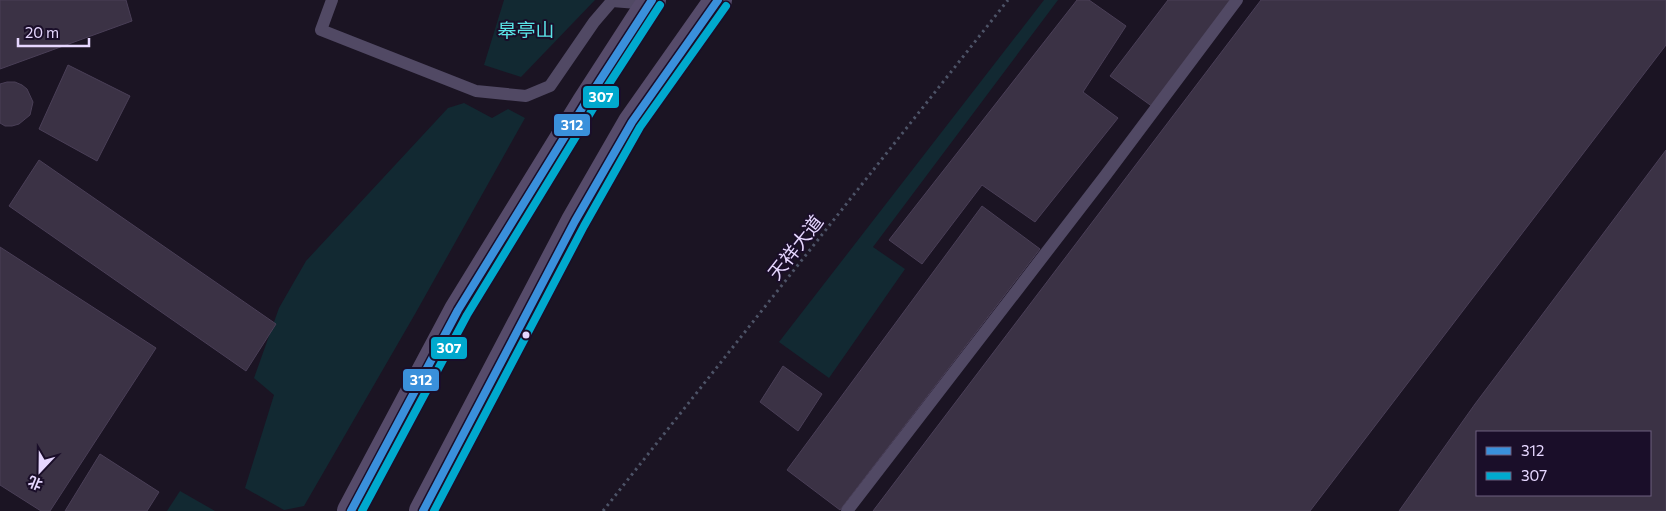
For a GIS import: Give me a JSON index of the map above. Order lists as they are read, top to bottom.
{
  "streets": {
    "path": ["天祥大道"]
  },
  "parks": ["皋亭山"],
  "lines": ["transit line 312", "transit line 307"],
  "legend": ["312", "307"],
  "scale_bar": "20 m",
  "north": "bottom"
}
